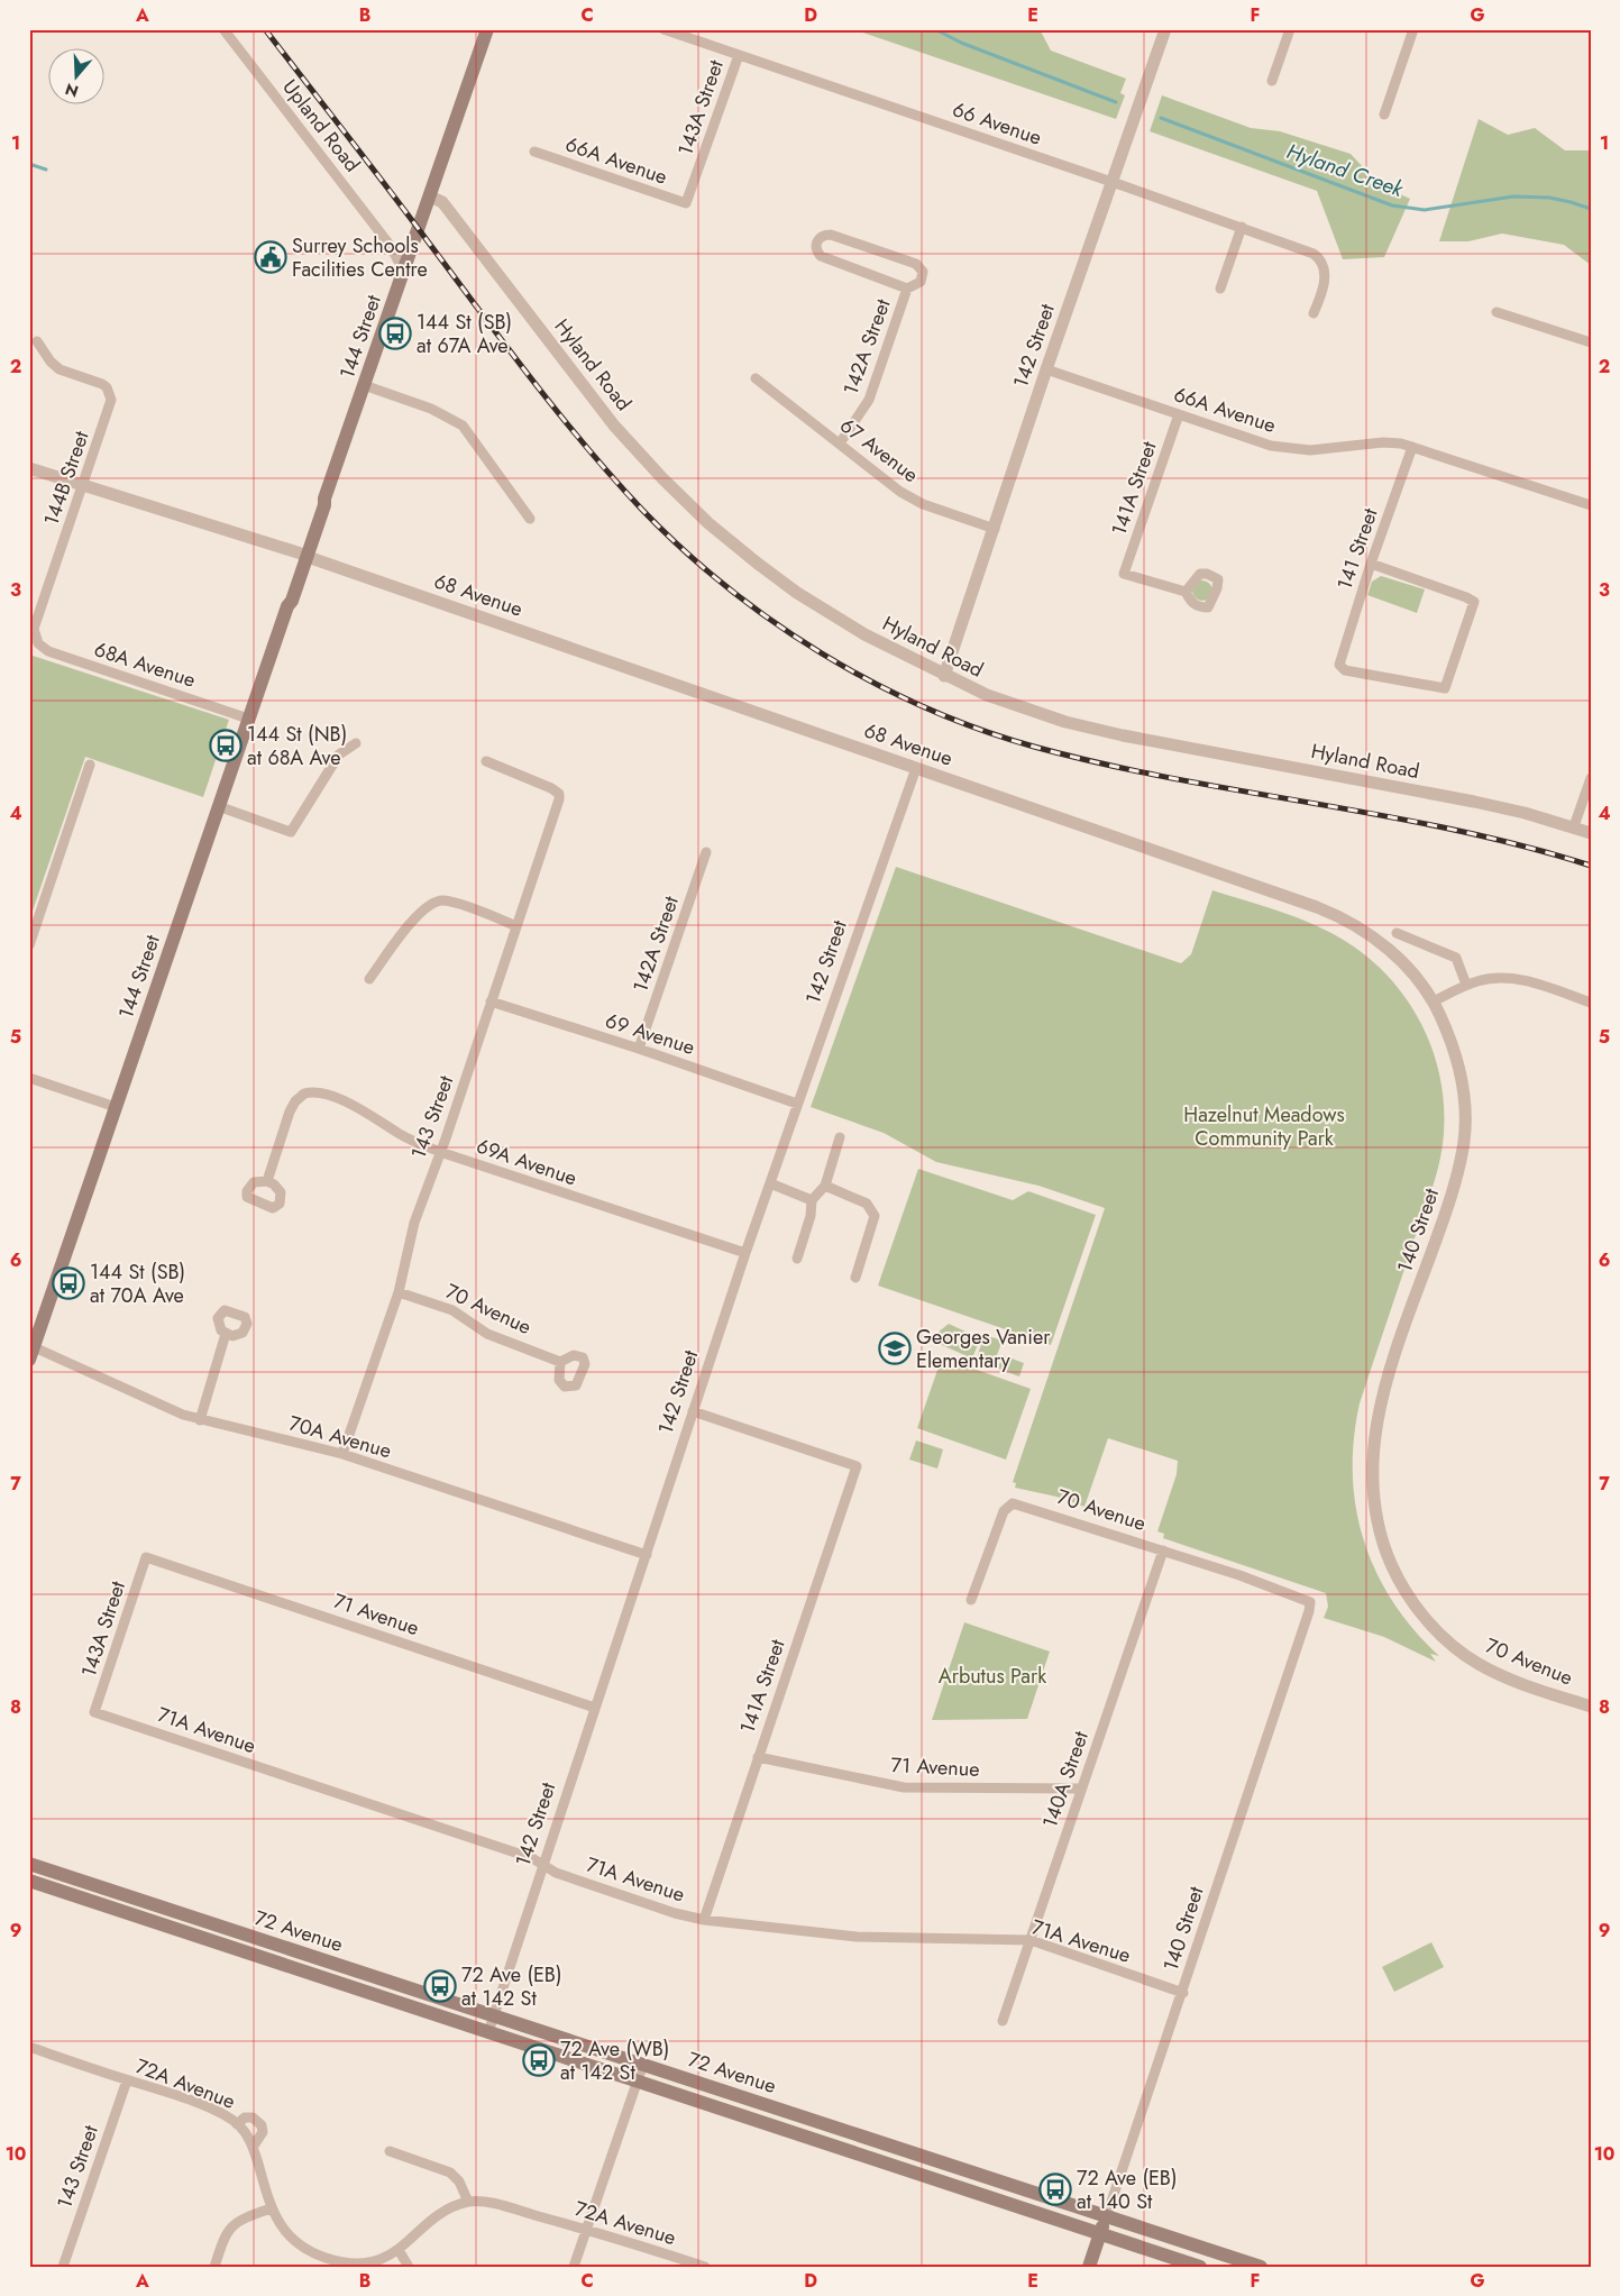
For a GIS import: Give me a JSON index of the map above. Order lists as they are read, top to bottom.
{
  "streets": {
    "main road": ["144 Street", "140 Street", "72 Avenue"],
    "street": [
      "143A Street",
      "66 Avenue",
      "Upland Road",
      "66A Avenue",
      "142 Street",
      "142A Street",
      "Hyland Road",
      "67 Avenue",
      "144B Street",
      "141A Street",
      "141 Street",
      "68 Avenue",
      "68A Avenue",
      "69 Avenue",
      "143 Street",
      "69A Avenue",
      "70 Avenue",
      "70A Avenue",
      "71 Avenue",
      "71A Avenue",
      "140A Street",
      "72A Avenue"
    ]
  },
  "crossings": [
    ["143A Street", "66 Avenue"],
    ["143A Street", "66A Avenue"],
    ["143A Street", "71 Avenue"],
    ["143A Street", "71A Avenue"],
    ["66 Avenue", "142 Street"],
    ["Upland Road", "144 Street"],
    ["66A Avenue", "142 Street"],
    ["66A Avenue", "141A Street"],
    ["66A Avenue", "141 Street"],
    ["144 Street", "Hyland Road"],
    ["144 Street", "68 Avenue"],
    ["144 Street", "68A Avenue"],
    ["144 Street", "70A Avenue"],
    ["142 Street", "Hyland Road"],
    ["142 Street", "67 Avenue"],
    ["142 Street", "141A Street"],
    ["142 Street", "68 Avenue"],
    ["142 Street", "69 Avenue"],
    ["142 Street", "69A Avenue"],
    ["142 Street", "70A Avenue"],
    ["142 Street", "71 Avenue"],
    ["142 Street", "71A Avenue"],
    ["142 Street", "72 Avenue"],
    ["142A Street", "67 Avenue"],
    ["142A Street", "69 Avenue"],
    ["144B Street", "68 Avenue"],
    ["144B Street", "68A Avenue"],
    ["141A Street", "71 Avenue"],
    ["141A Street", "71A Avenue"],
    ["68 Avenue", "140 Street"],
    ["69 Avenue", "143 Street"],
    ["143 Street", "69A Avenue"],
    ["143 Street", "70 Avenue"],
    ["143 Street", "70A Avenue"],
    ["143 Street", "72A Avenue"],
    ["140 Street", "70 Avenue"],
    ["140 Street", "71A Avenue"],
    ["140 Street", "72 Avenue"],
    ["70 Avenue", "140A Street"],
    ["71 Avenue", "140A Street"],
    ["71A Avenue", "140A Street"]
  ],
  "water": ["Hyland Creek"],
  "parks": ["Hazelnut Meadows Community Park", "Arbutus Park"],
  "places": {
    "public building": ["Surrey Schools Facilities Centre"],
    "bus stop": [
      "144 St (SB) at 67A Ave",
      "144 St (NB) at 68A Ave",
      "144 St (SB) at 70A Ave",
      "72 Ave (EB) at 142 St",
      "72 Ave (WB) at 142 St",
      "72 Ave (EB) at 140 St"
    ],
    "school or university": ["Georges Vanier Elementary"]
  },
  "north": "bottom",
  "grid": {
    "columns": [
      "A",
      "B",
      "C",
      "D",
      "E",
      "F",
      "G"
    ],
    "rows": [
      "1",
      "2",
      "3",
      "4",
      "5",
      "6",
      "7",
      "8",
      "9",
      "10"
    ]
  }
}
